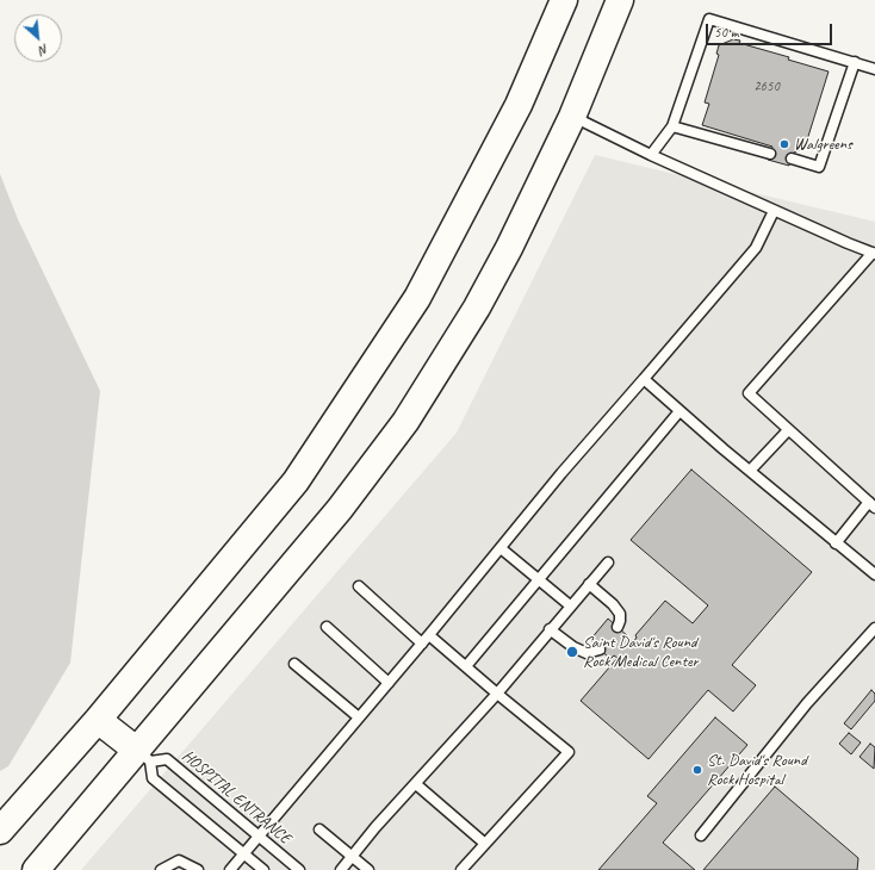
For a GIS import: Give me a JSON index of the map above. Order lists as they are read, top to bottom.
{
  "streets": {
    "lane": ["HOSPITAL ENTRANCE"]
  },
  "places": ["Walgreens", "Saint David's Round Rock Medical Center", "St. David's Round Rock Hospital"],
  "house_numbers": ["2650"],
  "scale_bar": "50 m",
  "north": "bottom right"
}
